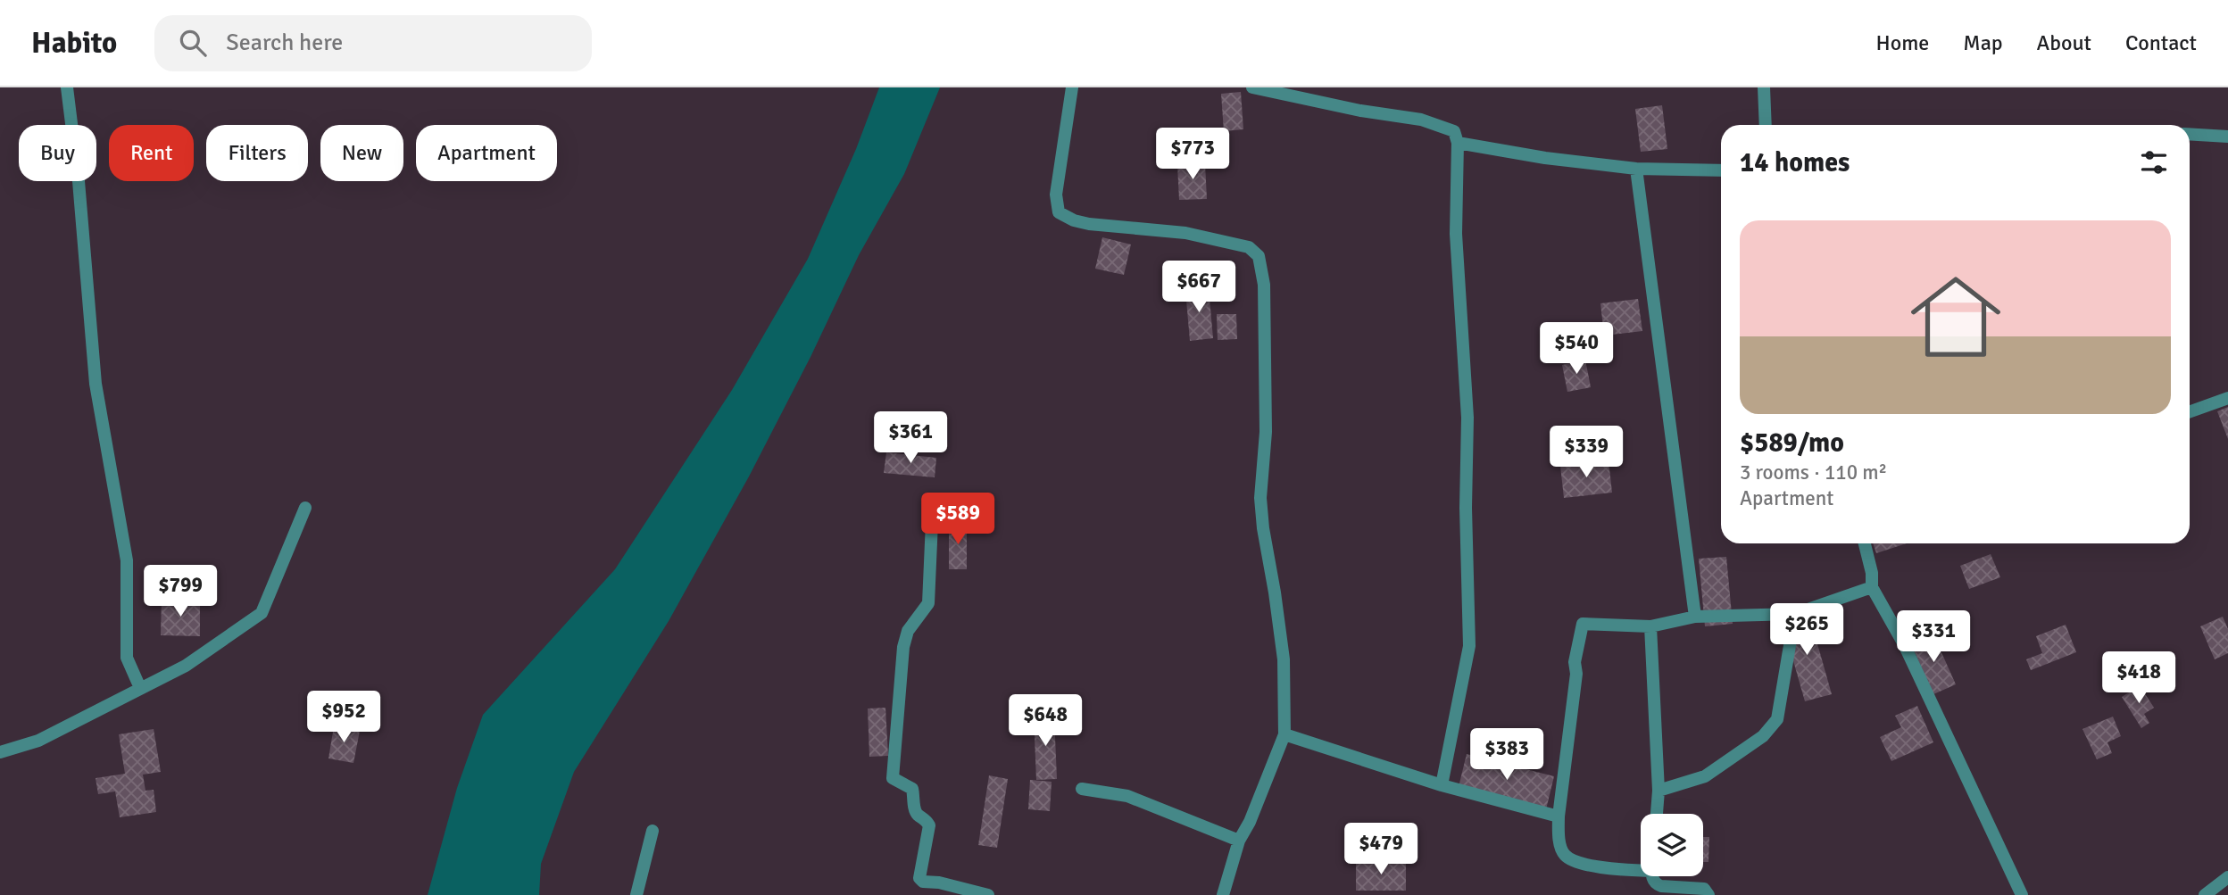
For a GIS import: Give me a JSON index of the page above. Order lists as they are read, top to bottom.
{
  "page": {
    "header": "Habito",
    "search": "Search here",
    "nav": [
      "Home",
      "Map",
      "About",
      "Contact"
    ],
    "chip": [
      "Buy",
      "Rent",
      "Filters",
      "New",
      "Apartment"
    ],
    "heading": "14 homes",
    "price": [
      "$773",
      "$667",
      "$540",
      "$361",
      "$339",
      "$589",
      "$799",
      "$265",
      "$331",
      "$418",
      "$952",
      "$648",
      "$383",
      "$479"
    ],
    "list": [
      {
        "name": "$589/mo",
        "note": "3 rooms · 110 m² · Apartment"
      }
    ]
  }
}
